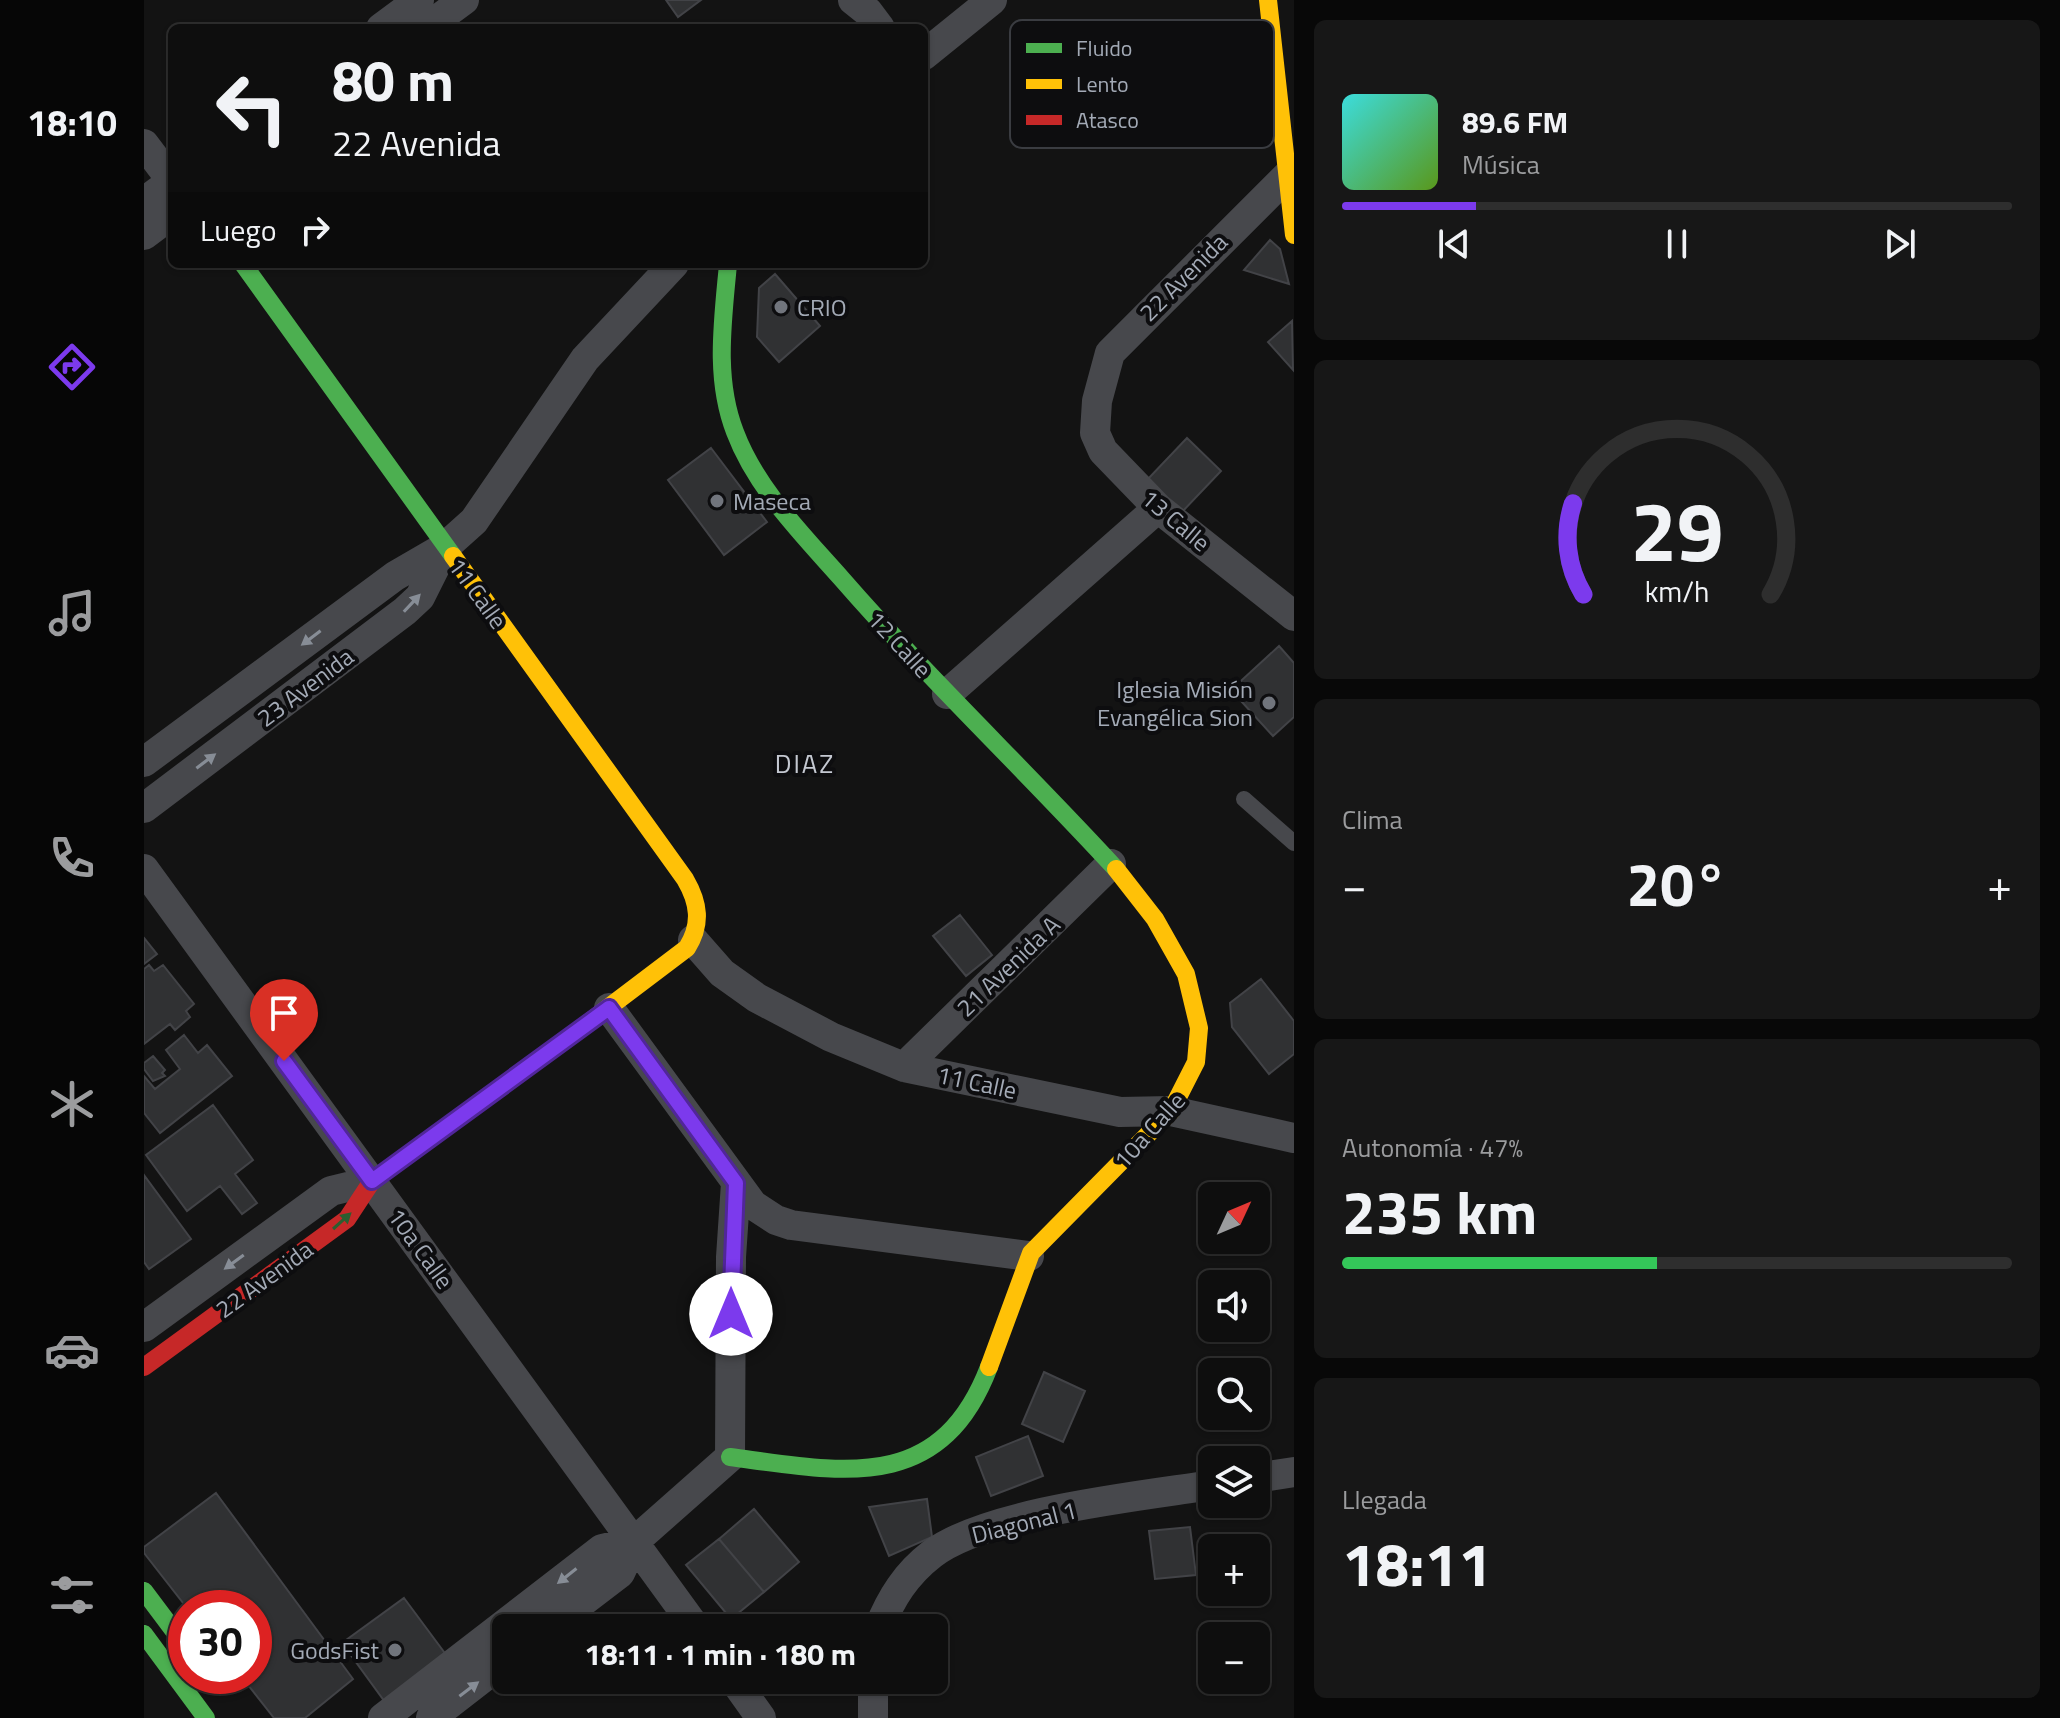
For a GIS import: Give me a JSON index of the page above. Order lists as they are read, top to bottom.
{
  "streets": {
    "street": [
      "22 Avenida",
      "13 Calle",
      "11 Calle",
      "12 Calle",
      "23 Avenida",
      "21 Avenida A",
      "10a Calle",
      "Diagonal 1"
    ]
  },
  "crossings": [
    ["22 Avenida", "13 Calle"],
    ["22 Avenida", "11 Calle"],
    ["22 Avenida", "10a Calle"],
    ["11 Calle", "23 Avenida"],
    ["11 Calle", "21 Avenida A"],
    ["11 Calle", "10a Calle"],
    ["12 Calle", "21 Avenida A"],
    ["12 Calle", "10a Calle"]
  ],
  "districts": ["DIAZ"],
  "places": [
    "CRIO",
    "Maseca",
    "Iglesia Misión Evangélica Sion",
    "GodsFist"
  ],
  "legend": ["Fluido", "Lento", "Atasco"],
  "north": "top right",
  "page": {
    "tabs": "18:10",
    "turn": ["80 m", "22 Avenida"],
    "song": ["89.6 FM", "Música"],
    "then": "Luego",
    "tile": [
      "Clima",
      ["Autonomía · 47%", "235 km"],
      ["Llegada", "18:11"]
    ],
    "heat": ["−", "20°", "+"],
    "map_buttons": ["+", "−"],
    "limit": "30",
    "trip": "18:11 · 1 min · 180 m",
    "gauge": ["29", "km/h"]
  }
}
